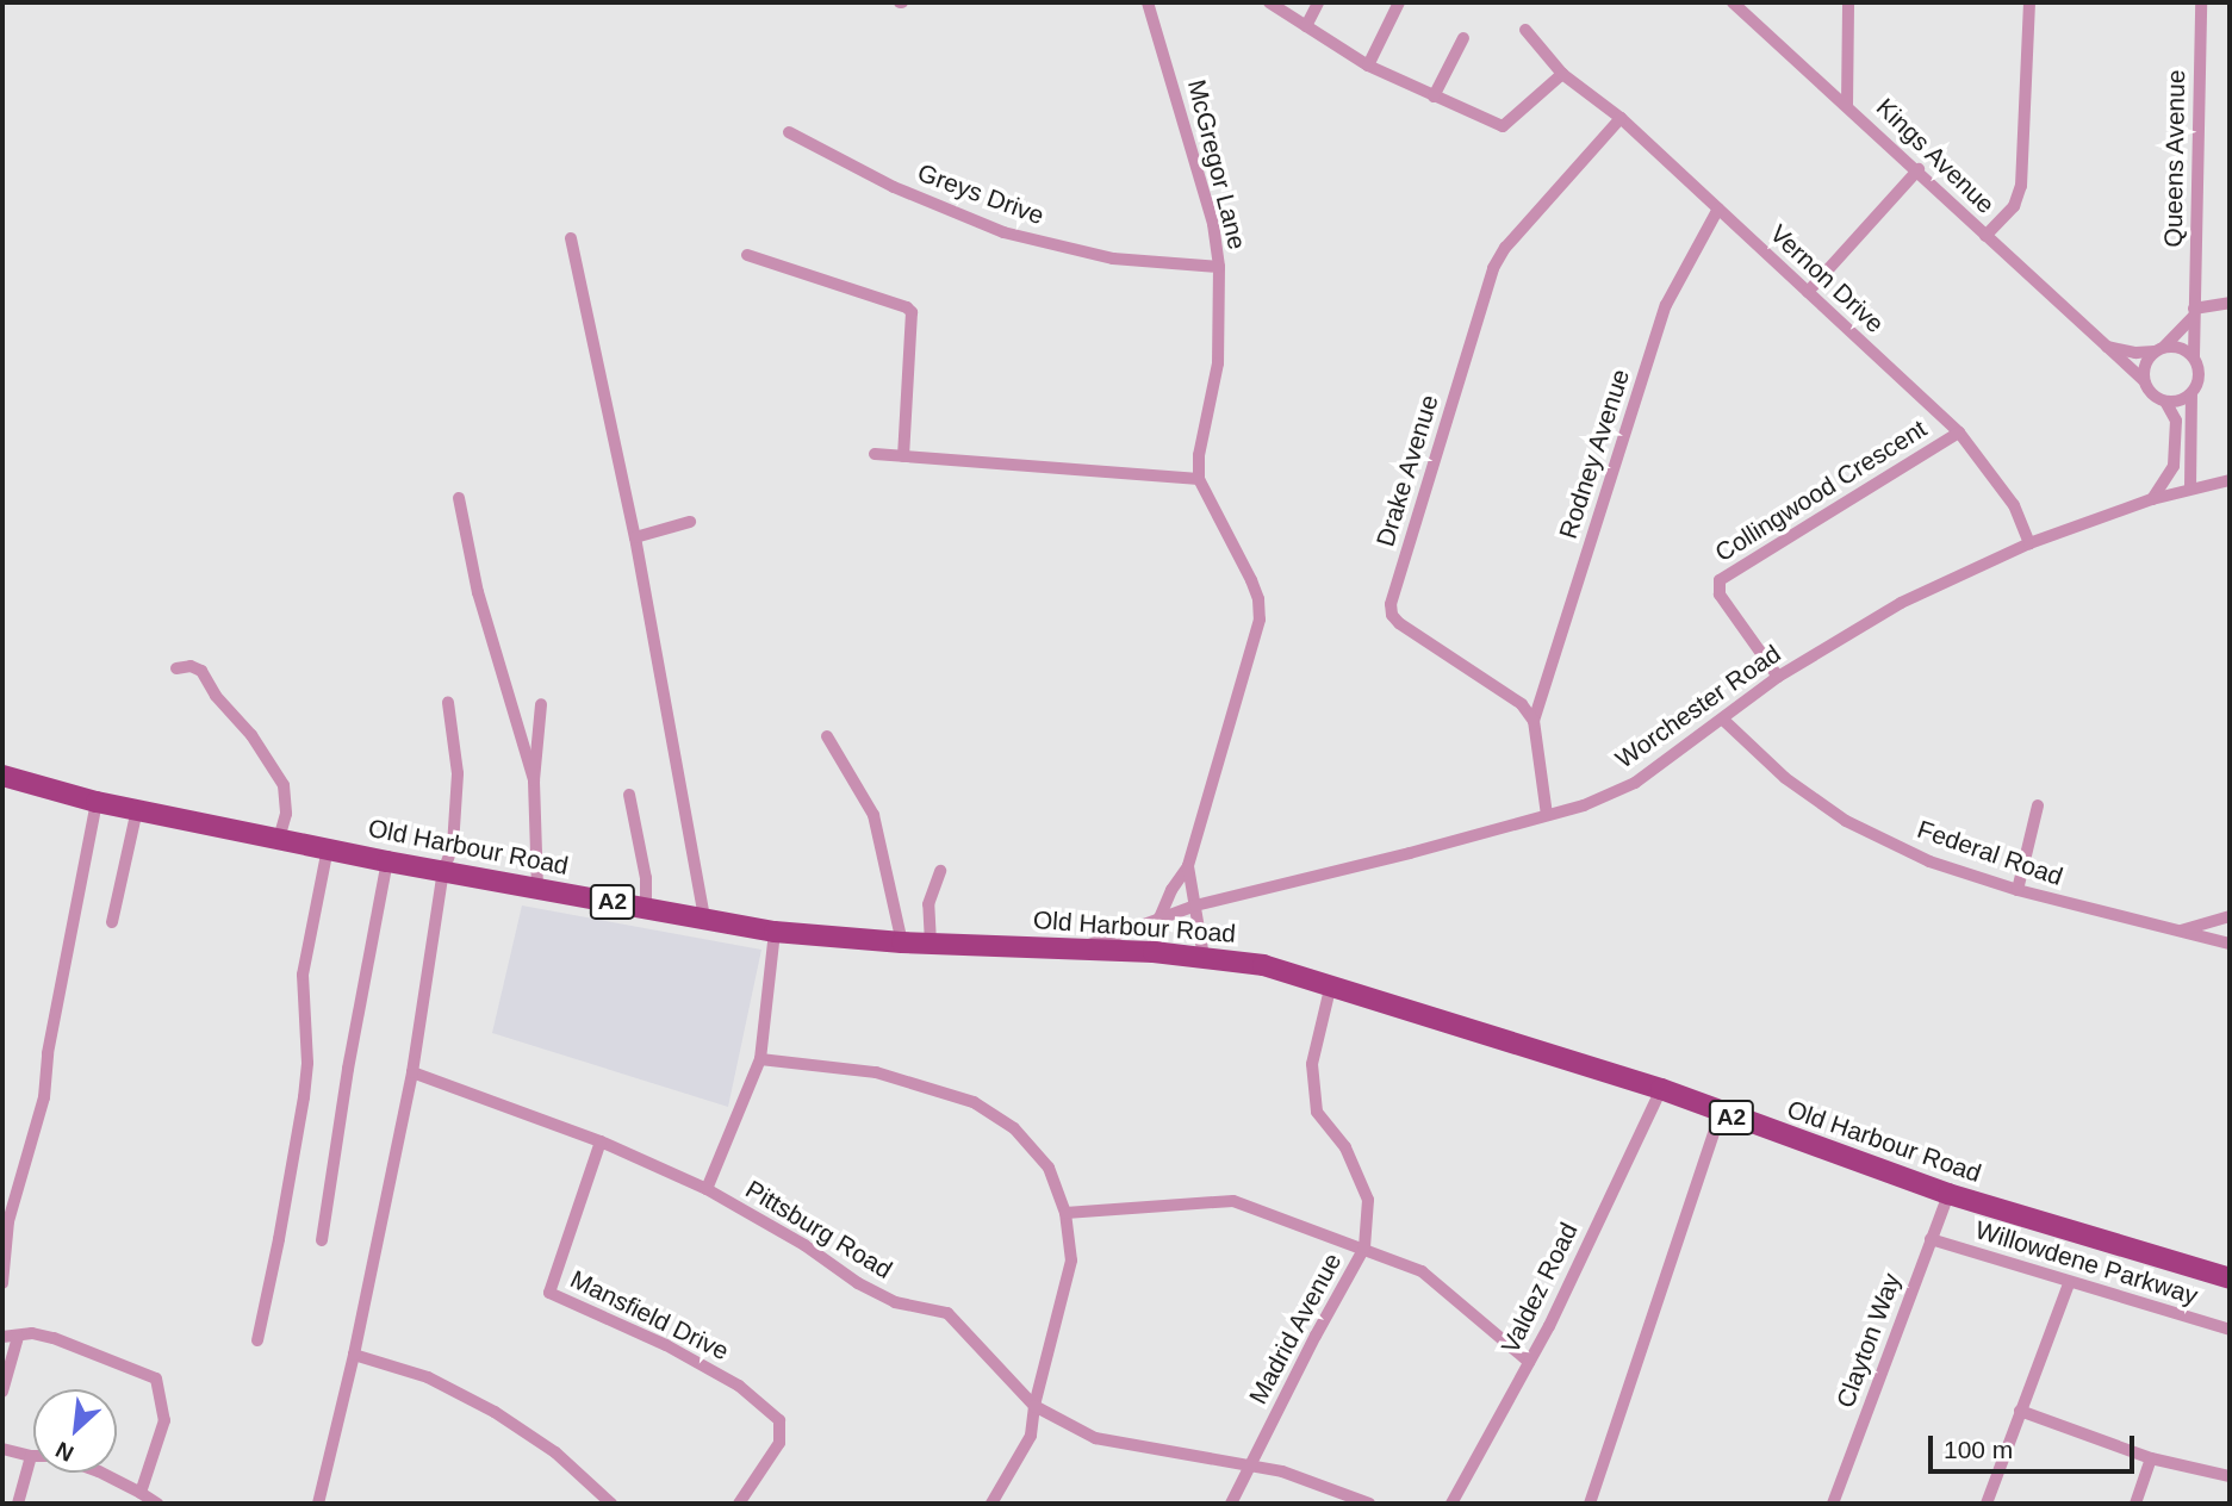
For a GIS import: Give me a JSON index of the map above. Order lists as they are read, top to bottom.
{
  "streets": {
    "main road": ["Old Harbour Road", "A2"],
    "street": [
      "Kings Avenue",
      "Queens Avenue",
      "McGregor Lane",
      "Greys Drive",
      "Vernon Drive",
      "Rodney Avenue",
      "Drake Avenue",
      "Collingwood Crescent",
      "Worchester Road",
      "Federal Road",
      "Pittsburg Road",
      "Willowdene Parkway",
      "Valdez Road",
      "Mansfield Drive",
      "Madrid Avenue",
      "Clayton Way"
    ]
  },
  "crossings": [
    ["Kings Avenue", "Queens Avenue"],
    ["McGregor Lane", "Greys Drive"],
    ["Vernon Drive", "Rodney Avenue"],
    ["Vernon Drive", "Drake Avenue"],
    ["Vernon Drive", "Collingwood Crescent"],
    ["Vernon Drive", "Worchester Road"],
    ["Rodney Avenue", "Drake Avenue"],
    ["Collingwood Crescent", "Worchester Road"],
    ["Worchester Road", "Old Harbour Road"],
    ["Worchester Road", "Federal Road"],
    ["Old Harbour Road", "Valdez Road"],
    ["Old Harbour Road", "Madrid Avenue"],
    ["Old Harbour Road", "Clayton Way"],
    ["Pittsburg Road", "Mansfield Drive"],
    ["Pittsburg Road", "Madrid Avenue"],
    ["Willowdene Parkway", "Clayton Way"]
  ],
  "scale_bar": "100 m",
  "north": "bottom left"
}
